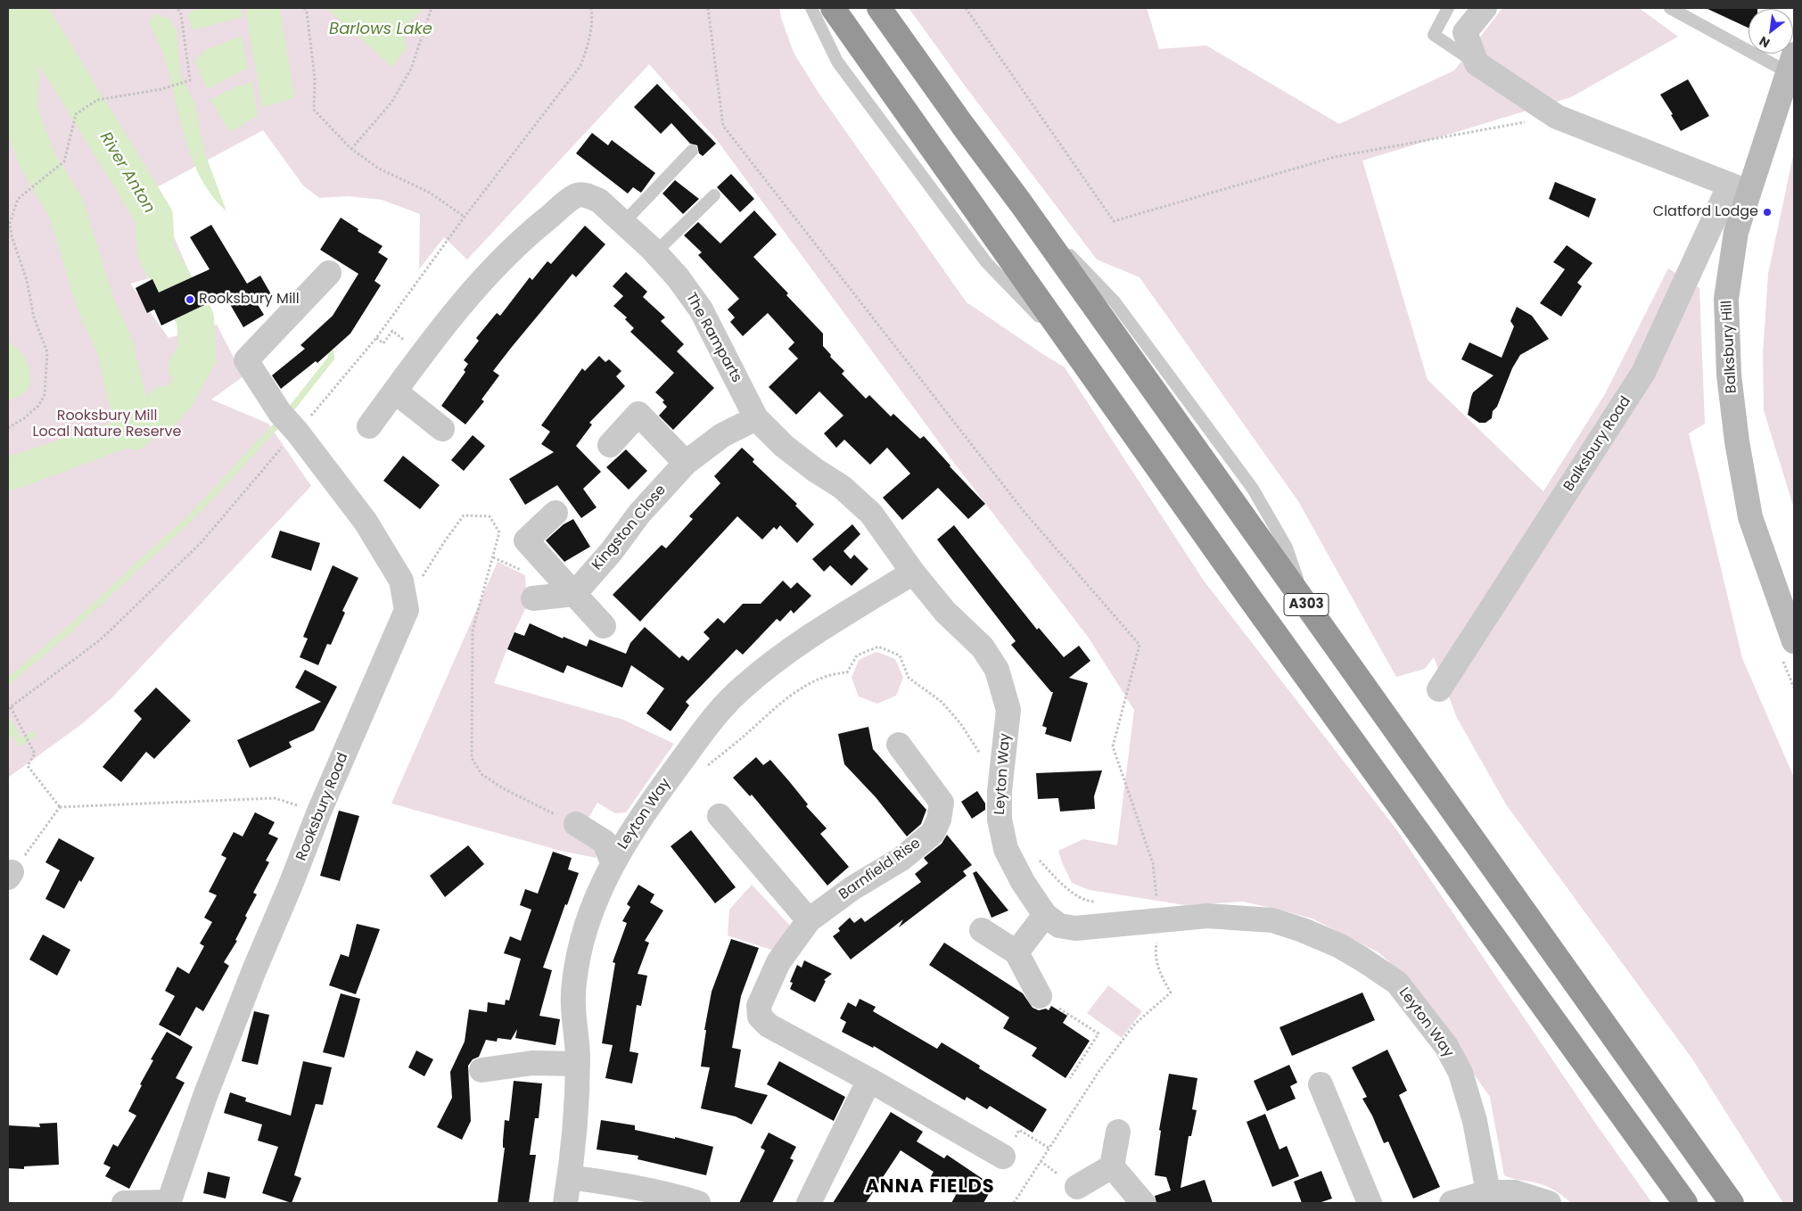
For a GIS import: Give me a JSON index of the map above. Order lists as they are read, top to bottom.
{
  "streets": {
    "highway": ["A303"],
    "street": [
      "The Ramparts",
      "Balksbury Hill",
      "Balksbury Road",
      "Kingston Close",
      "Leyton Way",
      "Rooksbury Road",
      "Barnfield Rise"
    ]
  },
  "crossings": [
    ["The Ramparts", "Kingston Close"],
    ["The Ramparts", "Leyton Way"],
    ["Balksbury Hill", "Balksbury Road"]
  ],
  "districts": ["ANNA FIELDS"],
  "water": ["Barlows Lake", "River Anton"],
  "parks": ["Rooksbury Mill Local Nature Reserve"],
  "places": ["Clatford Lodge", "Rooksbury Mill"],
  "north": "bottom left"
}
